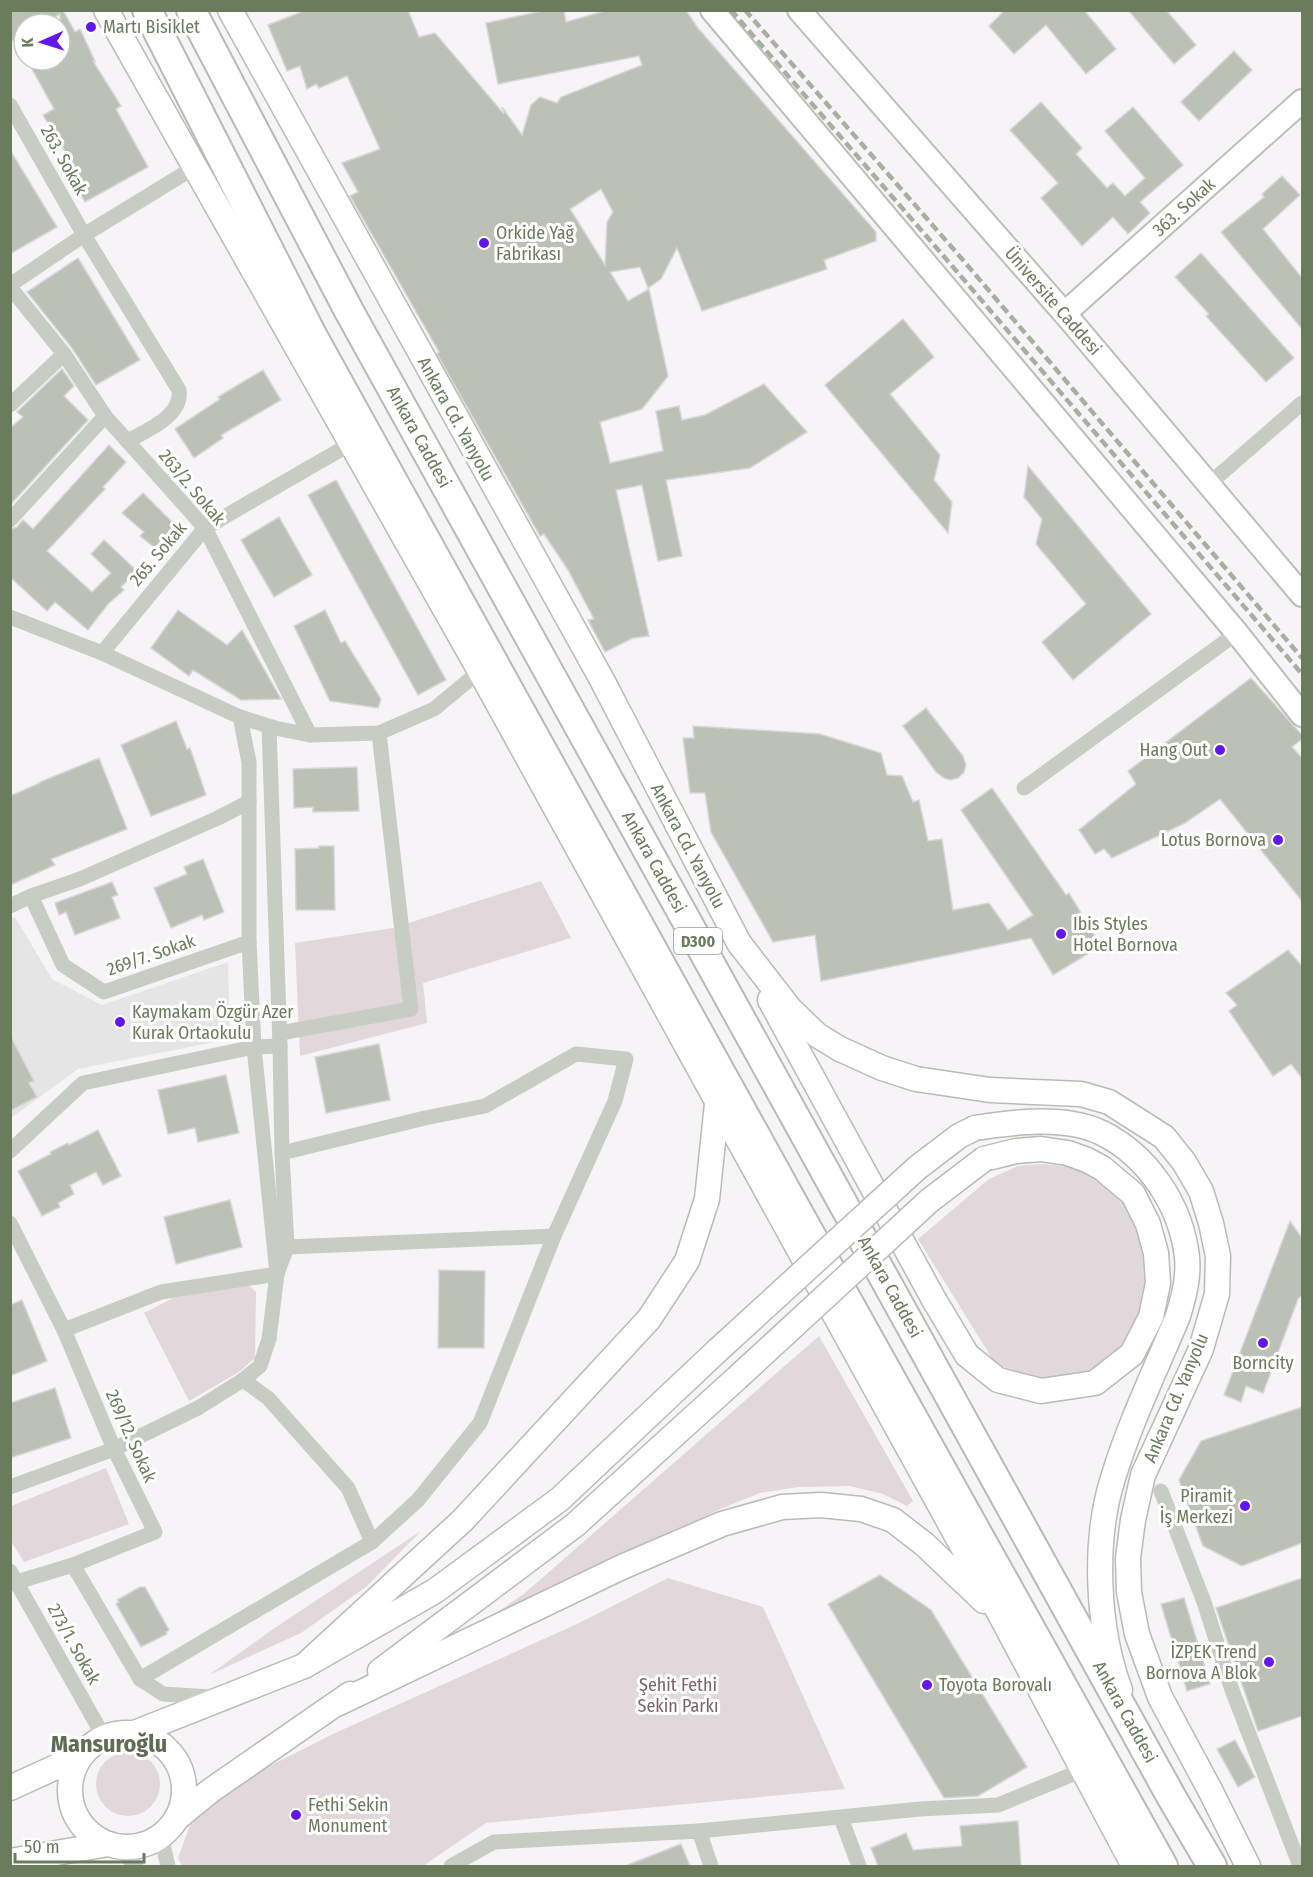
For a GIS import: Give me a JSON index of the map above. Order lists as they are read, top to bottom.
{
  "streets": {
    "highway": ["Ankara Caddesi", "D300"],
    "main road": ["363. Sokak", "Üniversite Caddesi", "Ankara Cd. Yanyolu"],
    "street": [
      "263. Sokak",
      "263/2. Sokak",
      "265. Sokak",
      "269/7. Sokak",
      "269/12. Sokak",
      "273/1. Sokak"
    ]
  },
  "crossings": [
    ["263. Sokak", "263/2. Sokak"],
    ["363. Sokak", "Üniversite Caddesi"],
    ["263/2. Sokak", "265. Sokak"],
    ["269/12. Sokak", "273/1. Sokak"]
  ],
  "districts": ["Mansuroğlu"],
  "parks": ["Şehit Fethi Sekin Parkı"],
  "places": [
    "Martı Bisiklet",
    "Orkide Yağ Fabrikası",
    "Hang Out",
    "Lotus Bornova",
    "Ibis Styles Hotel Bornova",
    "Kaymakam Özgür Azer Kurak Ortaokulu",
    "Borncity",
    "Piramit İş Merkezi",
    "İZPEK Trend Bornova A Blok",
    "Toyota Borovalı",
    "Fethi Sekin Monument"
  ],
  "scale_bar": "50 m",
  "north": "left"
}
